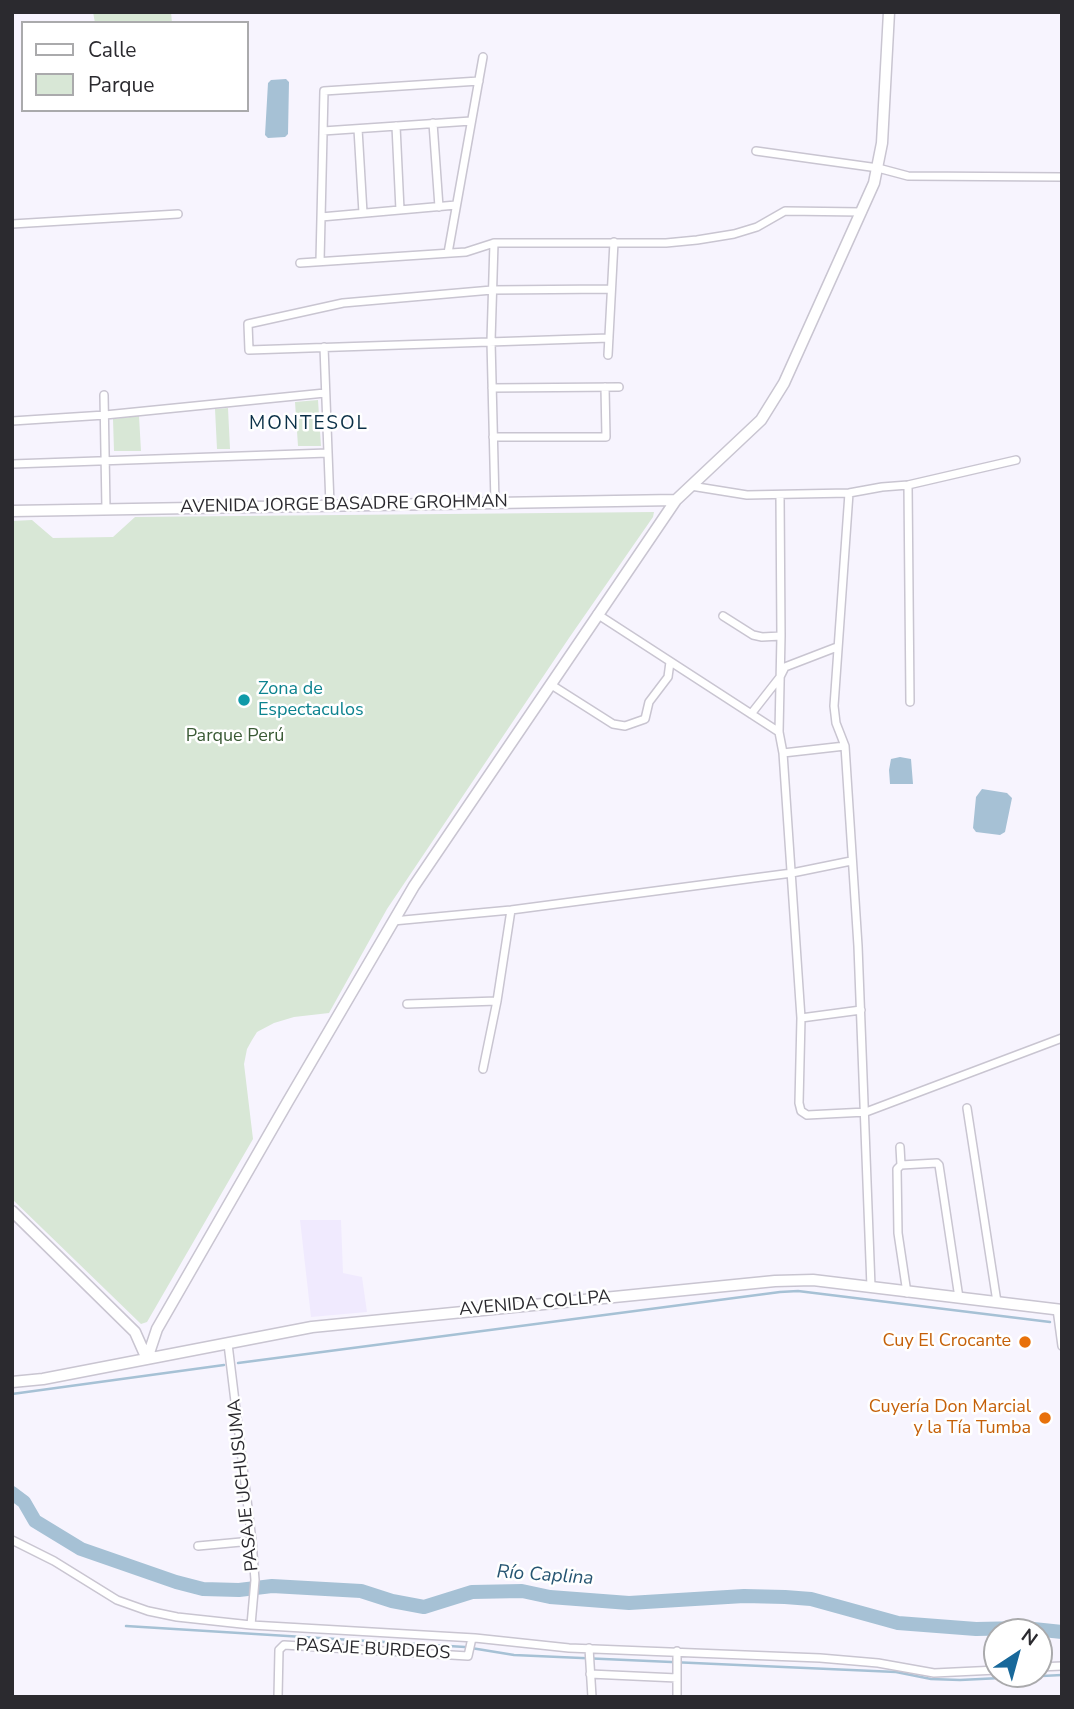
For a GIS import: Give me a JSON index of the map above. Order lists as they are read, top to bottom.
{
  "streets": {
    "main road": ["AVENIDA JORGE BASADRE GROHMAN", "AVENIDA COLLPA"],
    "street": ["PASAJE UCHUSUMA", "PASAJE BURDEOS"]
  },
  "crossings": [
    ["AVENIDA COLLPA", "PASAJE UCHUSUMA"]
  ],
  "districts": ["MONTESOL"],
  "water": ["Río Caplina"],
  "parks": ["Parque Perú"],
  "places": ["Zona de Espectaculos", "Cuy El Crocante", "Cuyería Don Marcial y la Tía Tumba"],
  "legend": ["Calle", "Parque"],
  "north": "top right"
}
